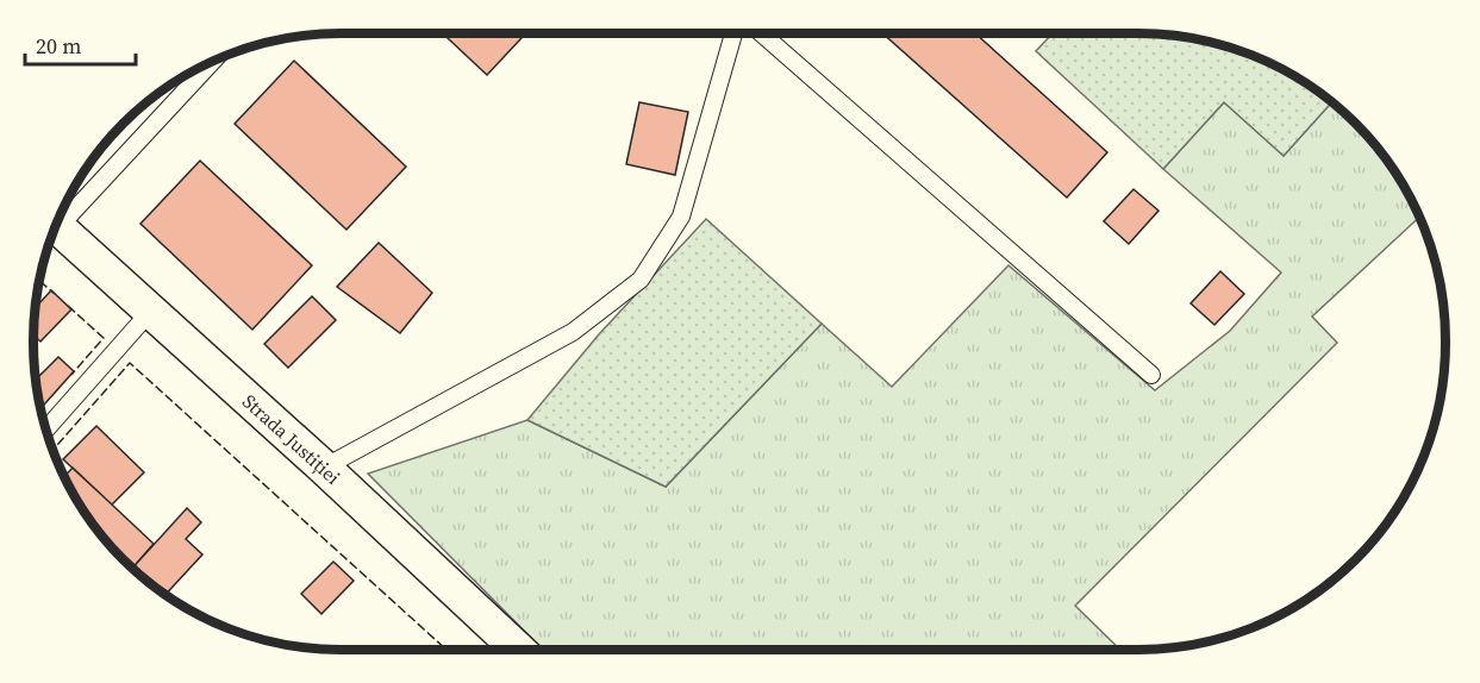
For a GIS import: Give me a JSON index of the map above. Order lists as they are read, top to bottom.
{
  "streets": {
    "street": ["Strada Justiției"]
  },
  "scale_bar": "20 m"
}
